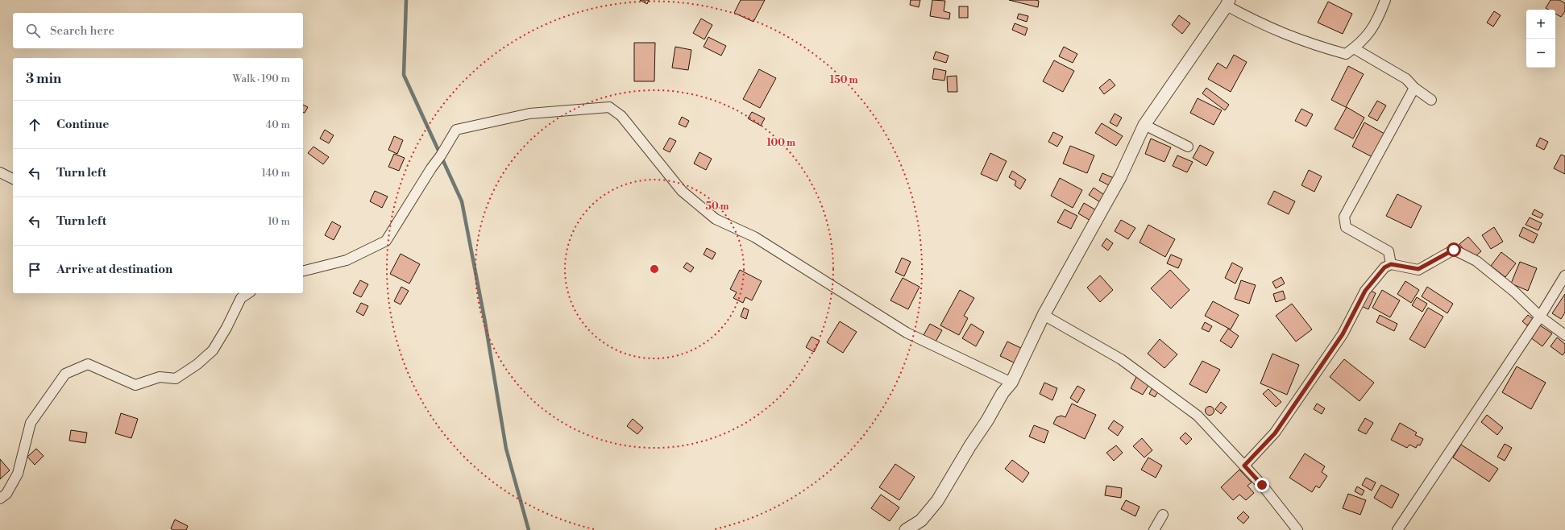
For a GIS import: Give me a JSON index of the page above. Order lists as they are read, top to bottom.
{
  "page": {
    "map_buttons": ["+", "−"],
    "search": "Search here",
    "heading": ["3 min", "Walk · 190 m"],
    "list": [
      ["Continue", "40 m"],
      ["Turn left", "140 m"],
      ["Turn left", "10 m"],
      "Arrive at destination"
    ]
  },
  "rings": ["150 m", "100 m", "50 m"]
}
